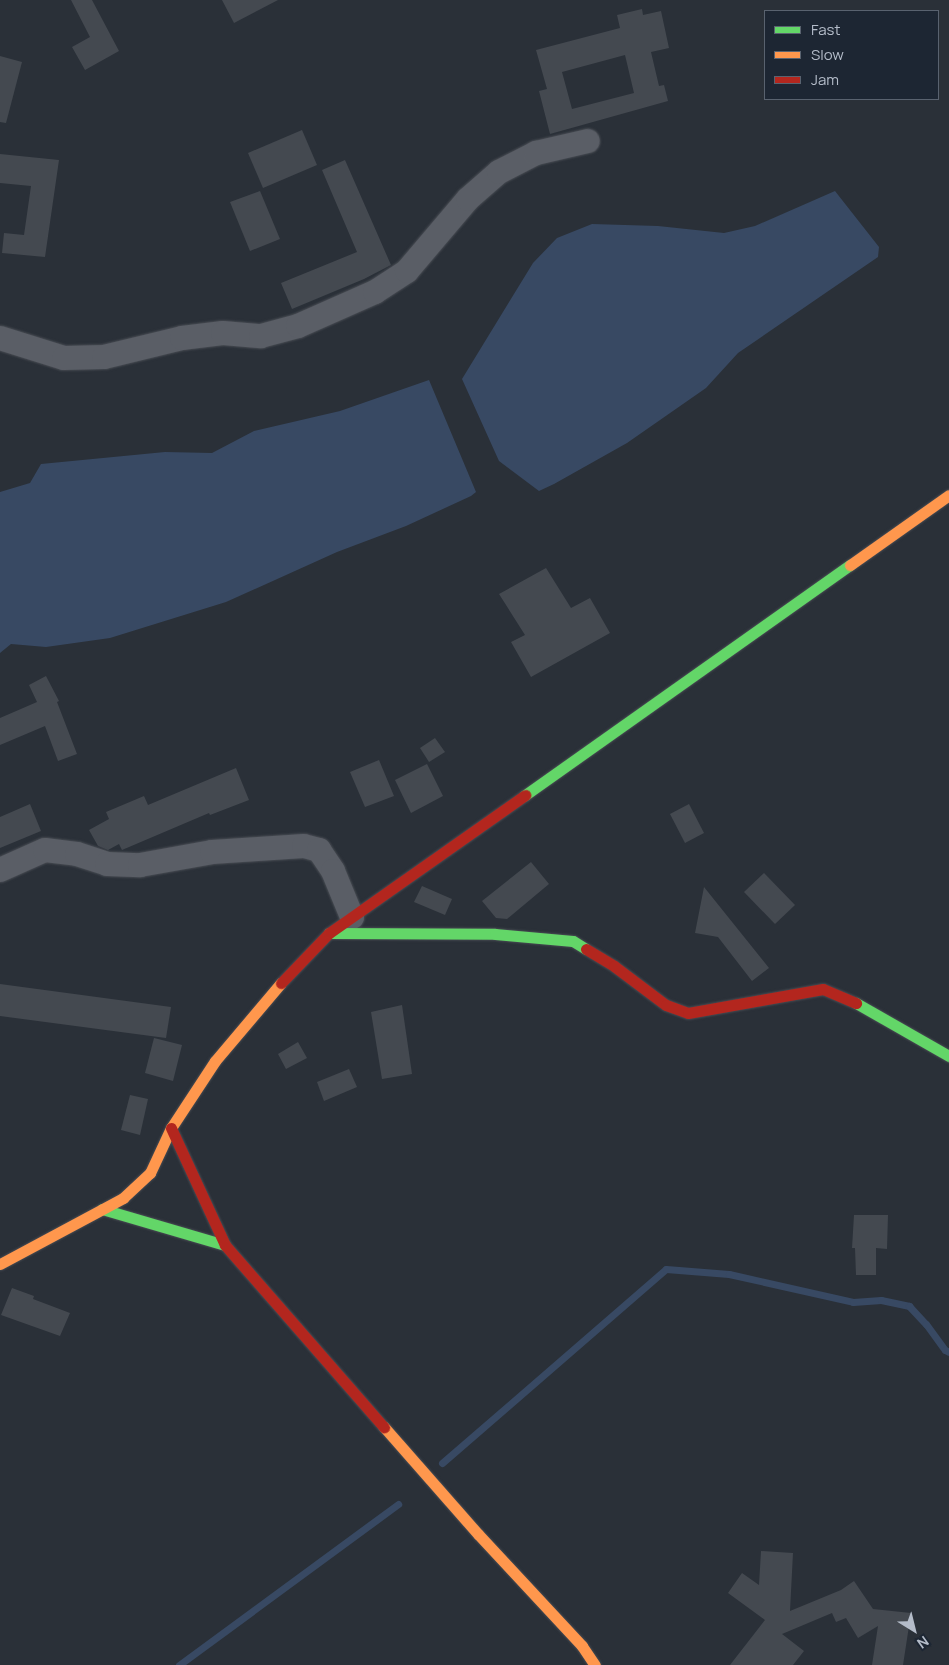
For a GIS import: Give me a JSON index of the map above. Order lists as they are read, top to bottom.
{
  "legend": ["Fast", "Slow", "Jam"],
  "north": "bottom right"
}
